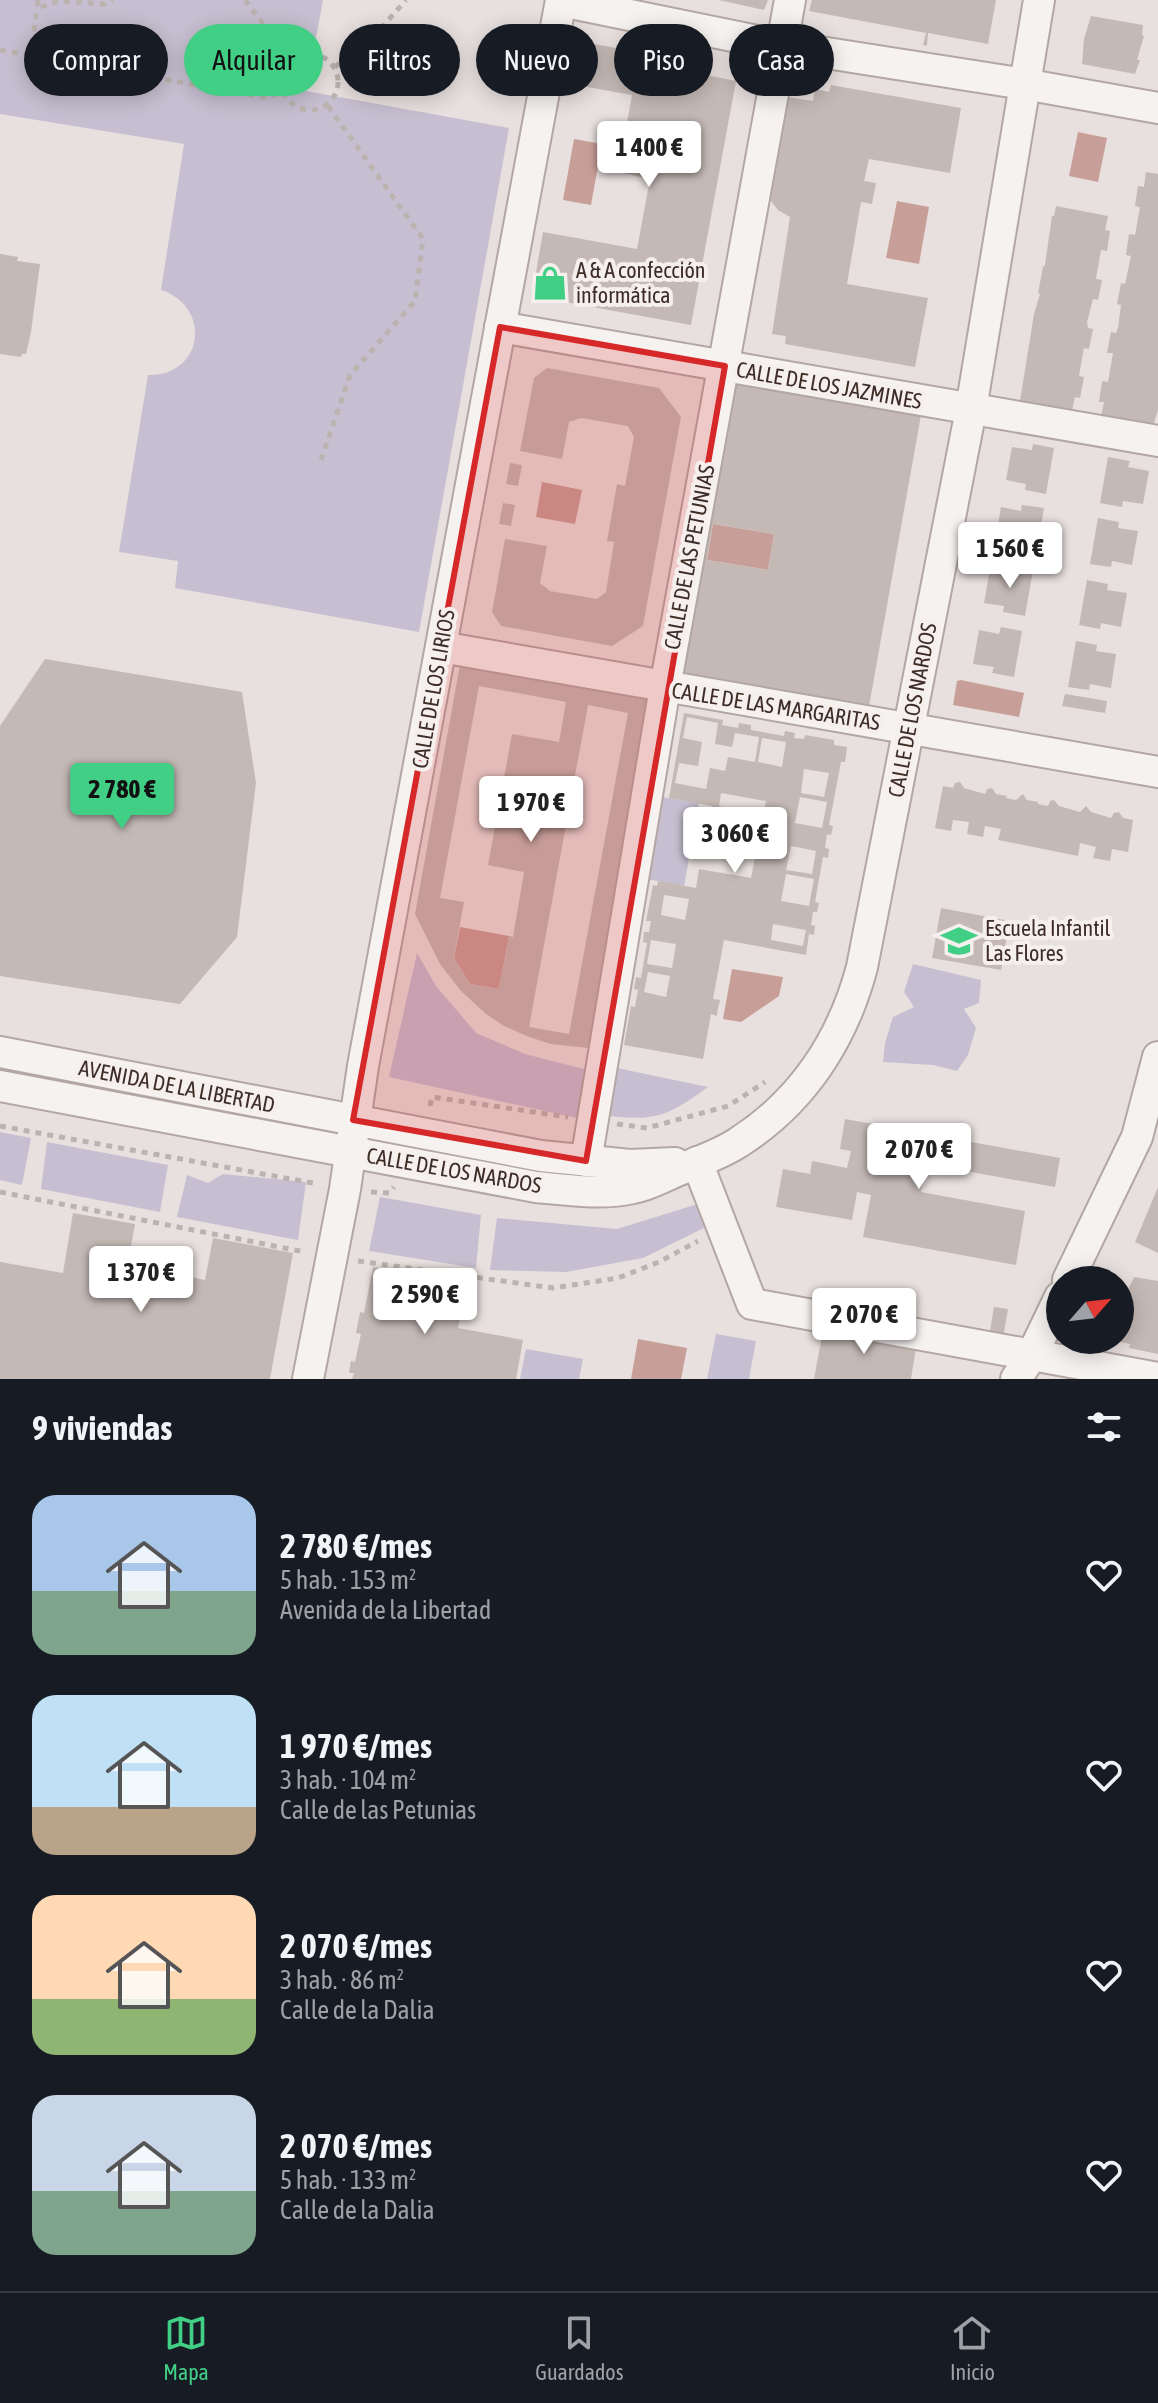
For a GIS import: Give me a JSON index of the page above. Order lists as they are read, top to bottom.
{
  "streets": {
    "street": [
      "CALLE DE LOS JAZMINES",
      "CALLE DE LAS PETUNIAS",
      "CALLE DE LOS LIRIOS",
      "CALLE DE LAS MARGARITAS",
      "CALLE DE LOS NARDOS",
      "AVENIDA DE LA LIBERTAD"
    ]
  },
  "crossings": [
    ["CALLE DE LOS JAZMINES", "CALLE DE LAS PETUNIAS"],
    ["CALLE DE LOS JAZMINES", "CALLE DE LOS LIRIOS"],
    ["CALLE DE LOS JAZMINES", "CALLE DE LOS NARDOS"],
    ["CALLE DE LAS PETUNIAS", "CALLE DE LAS MARGARITAS"],
    ["CALLE DE LAS PETUNIAS", "CALLE DE LOS NARDOS"],
    ["CALLE DE LOS LIRIOS", "CALLE DE LAS MARGARITAS"],
    ["CALLE DE LOS LIRIOS", "CALLE DE LOS NARDOS"],
    ["CALLE DE LOS LIRIOS", "AVENIDA DE LA LIBERTAD"],
    ["CALLE DE LAS MARGARITAS", "CALLE DE LOS NARDOS"],
    ["CALLE DE LOS NARDOS", "AVENIDA DE LA LIBERTAD"]
  ],
  "places": {
    "shop": ["A & A confección informática"],
    "school or university": ["Escuela Infantil Las Flores"]
  },
  "north": "top right",
  "page": {
    "chip": [
      "Comprar",
      "Alquilar",
      "Filtros",
      "Nuevo",
      "Piso",
      "Casa"
    ],
    "price": [
      "1 400 €",
      "1 560 €",
      "2 780 €",
      "1 970 €",
      "3 060 €",
      "2 070 €",
      "1 370 €",
      "2 590 €",
      "2 070 €"
    ],
    "heading": "9 viviendas",
    "list": [
      {
        "name": "2 780 €/mes",
        "note": "5 hab. · 153 m² · Avenida de la Libertad"
      },
      {
        "name": "1 970 €/mes",
        "note": "3 hab. · 104 m² · Calle de las Petunias"
      },
      {
        "name": "2 070 €/mes",
        "note": "3 hab. · 86 m² · Calle de la Dalia"
      },
      {
        "name": "2 070 €/mes",
        "note": "5 hab. · 133 m² · Calle de la Dalia"
      }
    ],
    "tabs": ["Mapa", "Guardados", "Inicio"]
  }
}
